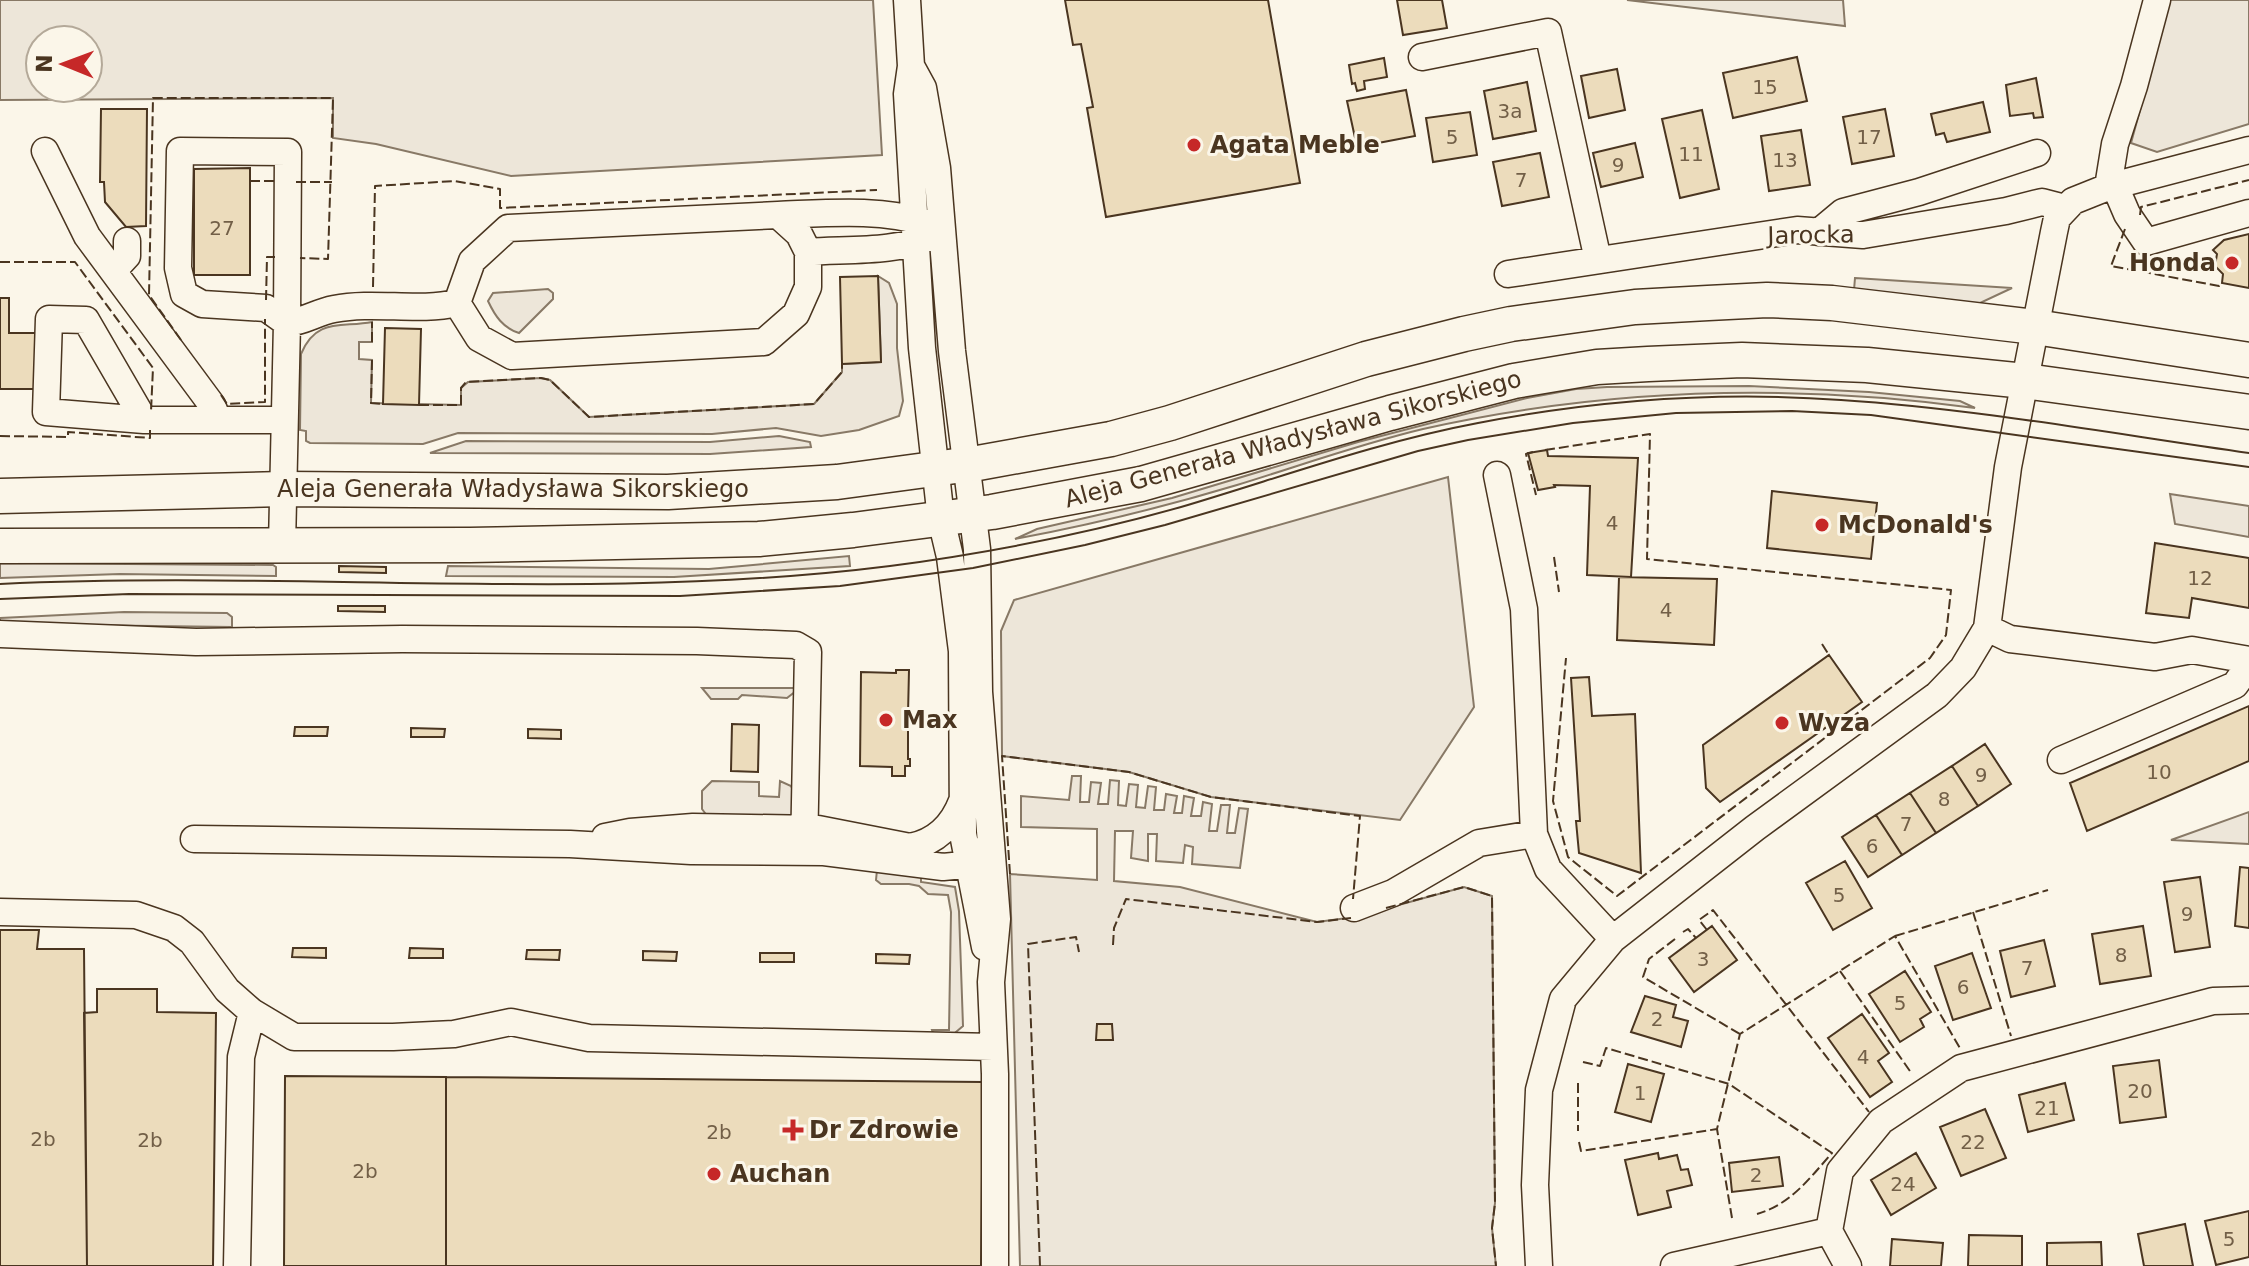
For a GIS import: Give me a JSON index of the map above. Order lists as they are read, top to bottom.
{
  "streets": {
    "main road": ["Aleja Generała Władysława Sikorskiego"],
    "street": ["Jarocka"]
  },
  "places": {
    "other": [
      "Agata Meble",
      "Honda",
      "McDonald's",
      "Max",
      "Wyza",
      "Auchan"
    ],
    "health": ["Dr Zdrowie"]
  },
  "house_numbers": [
    "15",
    "3a",
    "5",
    "17",
    "11",
    "13",
    "9",
    "7",
    "27",
    "4",
    "12",
    "4",
    "10",
    "9",
    "8",
    "7",
    "6",
    "5",
    "9",
    "8",
    "3",
    "7",
    "6",
    "5",
    "2",
    "4",
    "20",
    "1",
    "21",
    "2b",
    "2b",
    "2b",
    "22",
    "2b",
    "2",
    "24",
    "5"
  ],
  "north": "left"
}
